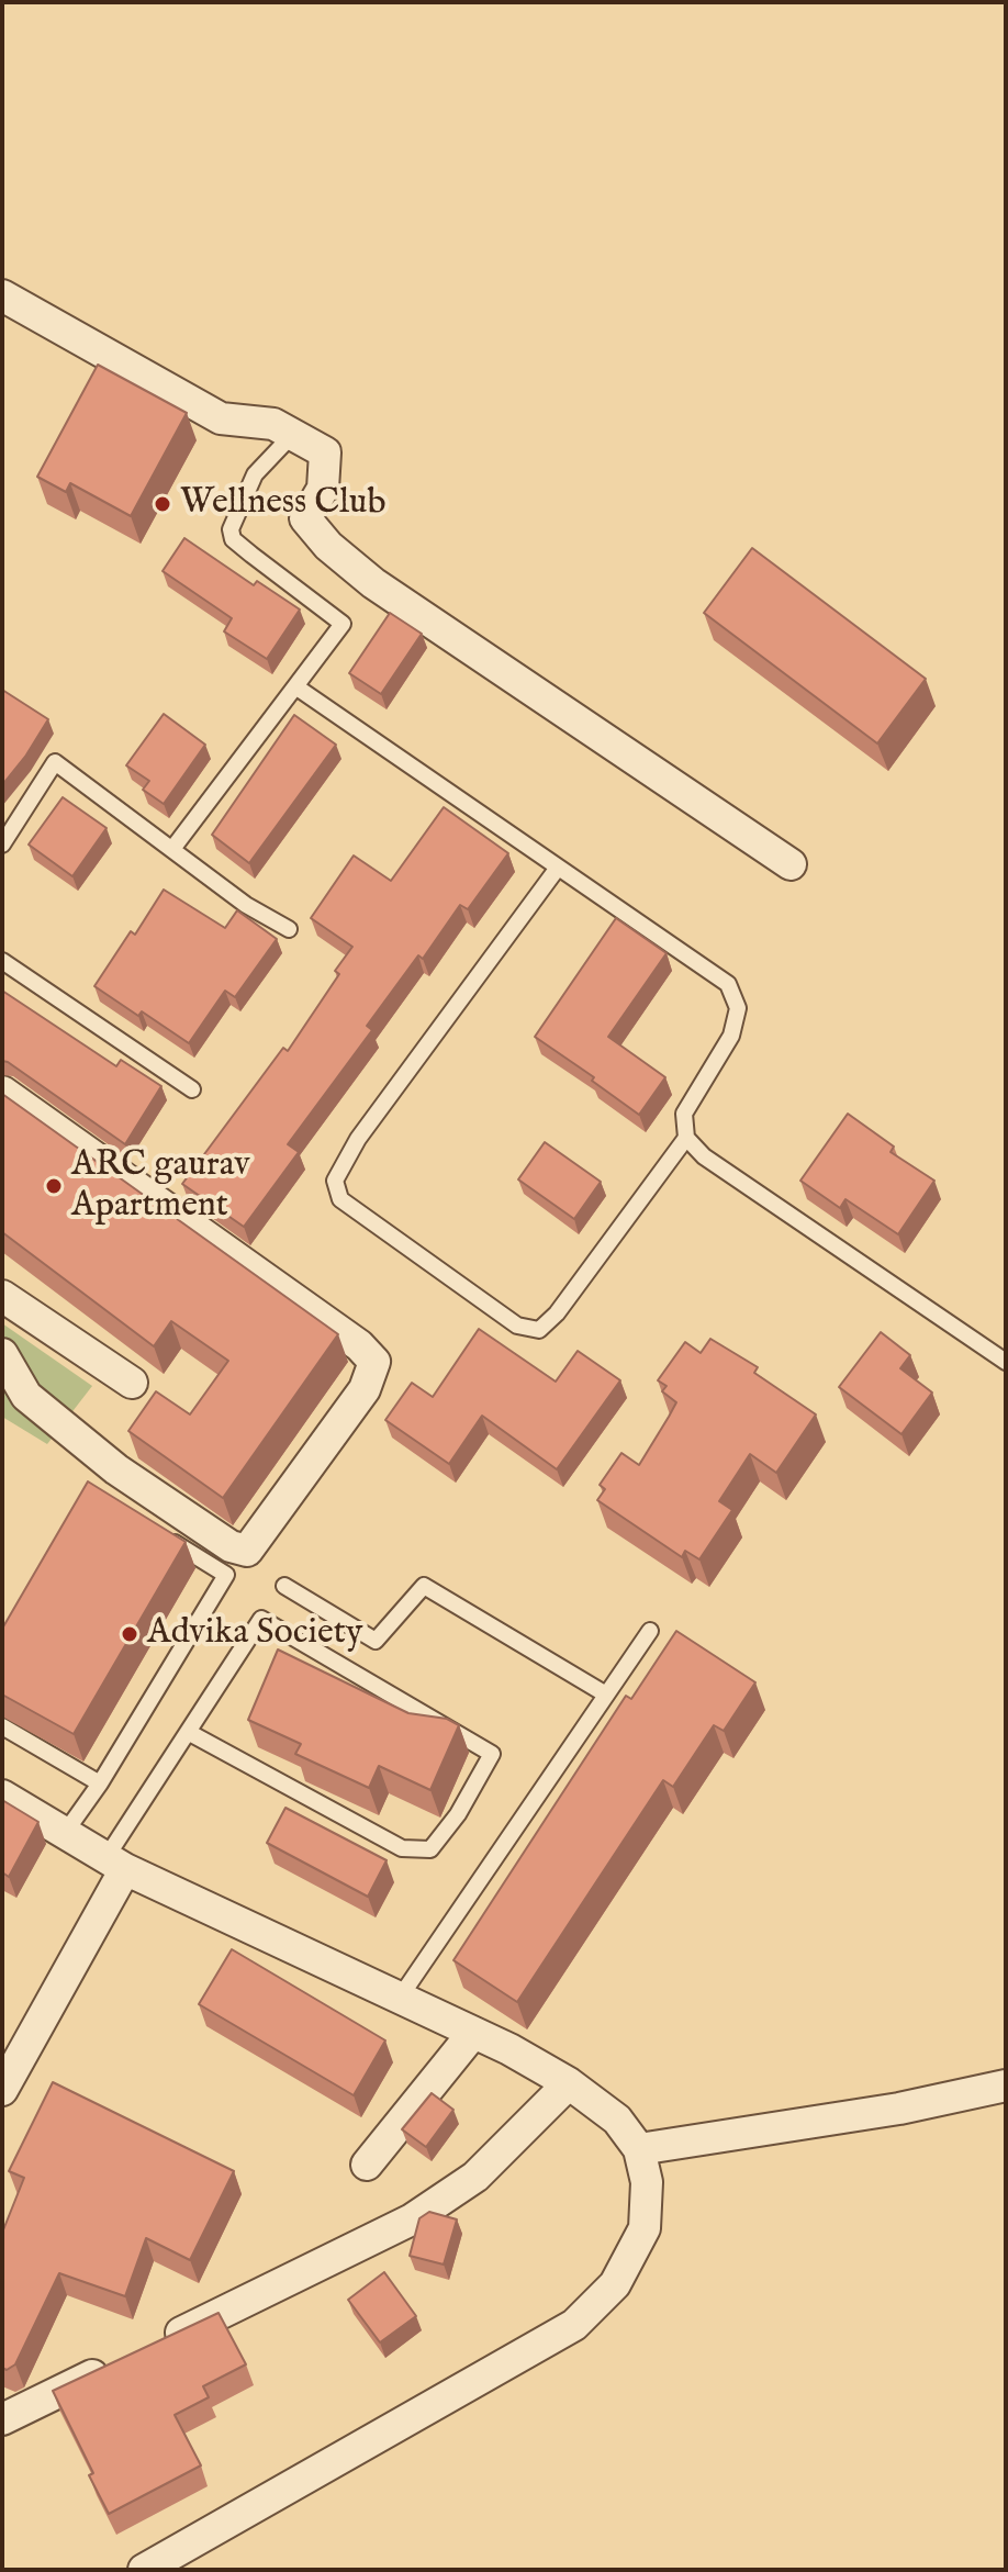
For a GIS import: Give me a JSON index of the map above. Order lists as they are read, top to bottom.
{
  "places": ["Wellness Club", "ARC gaurav Apartment", "Advika Society"]
}
